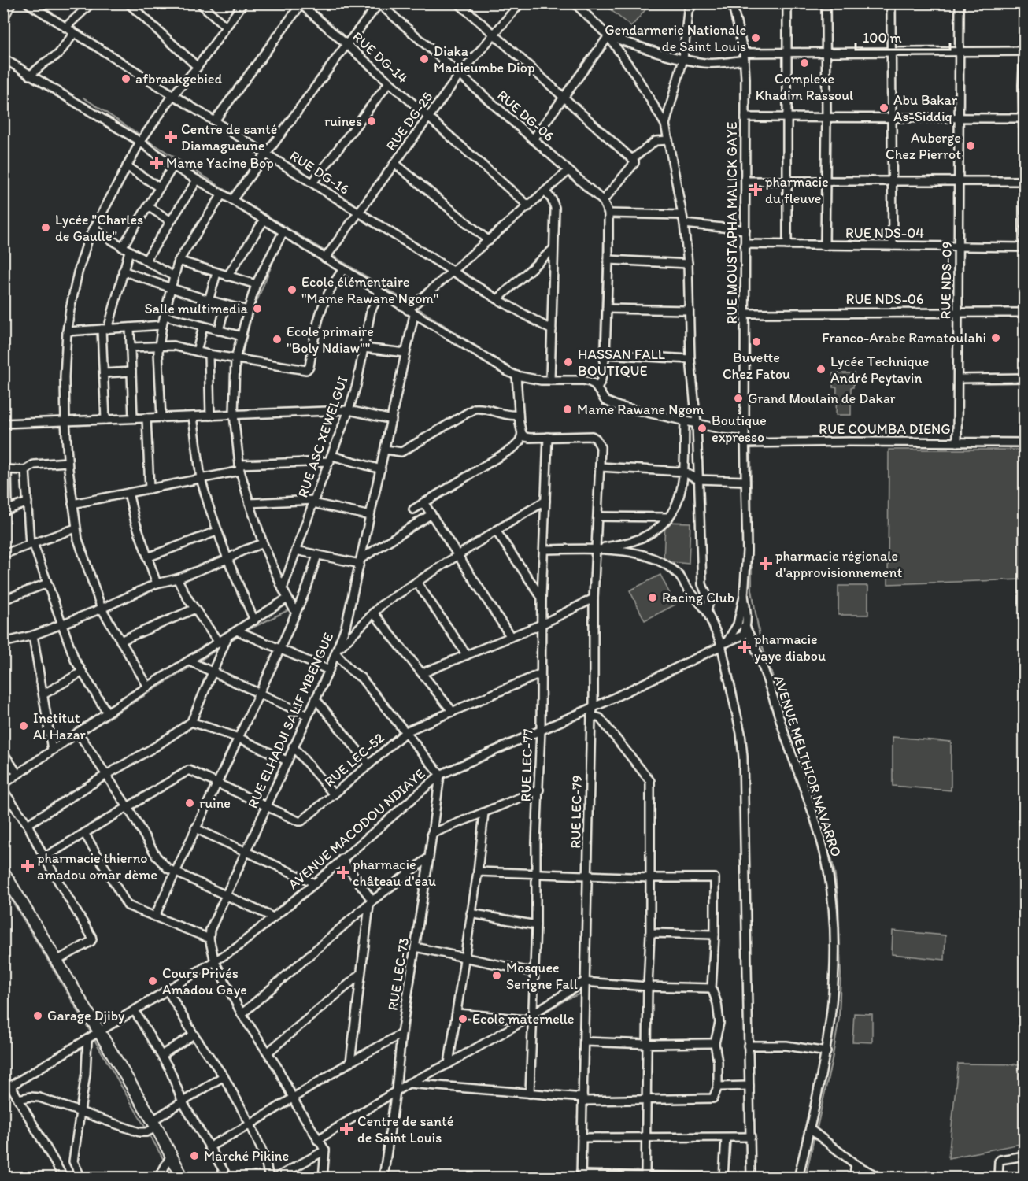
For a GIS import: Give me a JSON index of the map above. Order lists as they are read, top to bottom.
{
  "streets": {
    "street": [
      "RUE DG-14",
      "RUE DG-06",
      "RUE DG-25",
      "RUE DG-16",
      "RUE MOUSTAPHA MALICK GAYE",
      "RUE NDS-04",
      "RUE NDS-09",
      "RUE NDS-06",
      "RUE COUMBA DIENG",
      "RUE ASC XEWELGUI",
      "RUE ELHADJI SALIF MBENGUE",
      "RUE LEC-52",
      "RUE LEC-77",
      "AVENUE MELTHIOR NAVARRO",
      "RUE LEC-79",
      "AVENUE MACODOU NDIAYE",
      "RUE LEC-73"
    ]
  },
  "crossings": [
    ["RUE DG-14", "RUE DG-25"],
    ["RUE DG-06", "RUE DG-25"],
    ["RUE DG-25", "RUE DG-16"],
    ["RUE MOUSTAPHA MALICK GAYE", "RUE NDS-04"],
    ["RUE MOUSTAPHA MALICK GAYE", "RUE NDS-06"],
    ["RUE MOUSTAPHA MALICK GAYE", "RUE COUMBA DIENG"],
    ["RUE NDS-04", "RUE NDS-09"],
    ["RUE NDS-09", "RUE NDS-06"],
    ["RUE NDS-09", "RUE COUMBA DIENG"],
    ["RUE ELHADJI SALIF MBENGUE", "RUE LEC-52"],
    ["RUE ELHADJI SALIF MBENGUE", "AVENUE MACODOU NDIAYE"],
    ["RUE LEC-52", "RUE LEC-77"],
    ["RUE LEC-77", "RUE LEC-79"],
    ["RUE LEC-77", "AVENUE MACODOU NDIAYE"],
    ["AVENUE MELTHIOR NAVARRO", "AVENUE MACODOU NDIAYE"],
    ["RUE LEC-79", "AVENUE MACODOU NDIAYE"],
    ["AVENUE MACODOU NDIAYE", "RUE LEC-73"]
  ],
  "places": {
    "other": [
      "Gendarmerie Nationale de Saint Louis",
      "Diaka Madieumbe Diop",
      "Complexe Khadim Rassoul",
      "afbraakgebied",
      "Abu Bakar As-Siddiq",
      "ruines",
      "Auberge Chez Pierrot",
      "Lycée \"Charles de Gaulle\"",
      "Ecole élémentaire \"Mame Rawane Ngom\"",
      "Salle multimedia",
      "Franco-Arabe Ramatoulahi",
      "Ecole primaire \"Boly Ndiaw\"\"",
      "Buvette Chez Fatou",
      "HASSAN FALL BOUTIQUE",
      "Lycée Technique André Peytavin",
      "Grand Moulain de Dakar",
      "Mame Rawane Ngom",
      "Boutique expresso",
      "Racing Club",
      "Institut Al Hazar",
      "ruine",
      "Mosquee Serigne Fall",
      "Cours Privés Amadou Gaye",
      "Garage Djiby",
      "Ecole maternelle",
      "Marché Pikine"
    ],
    "health": [
      "Centre de santé Diamagueune",
      "Mame Yacine Bop",
      "pharmacie du fleuve",
      "pharmacie régionale d'approvisionnement",
      "pharmacie yaye diabou",
      "pharmacie thierno amadou omar dème",
      "pharmacie château d'eau",
      "Centre de santé de Saint Louis"
    ]
  },
  "scale_bar": "100 m"
}
